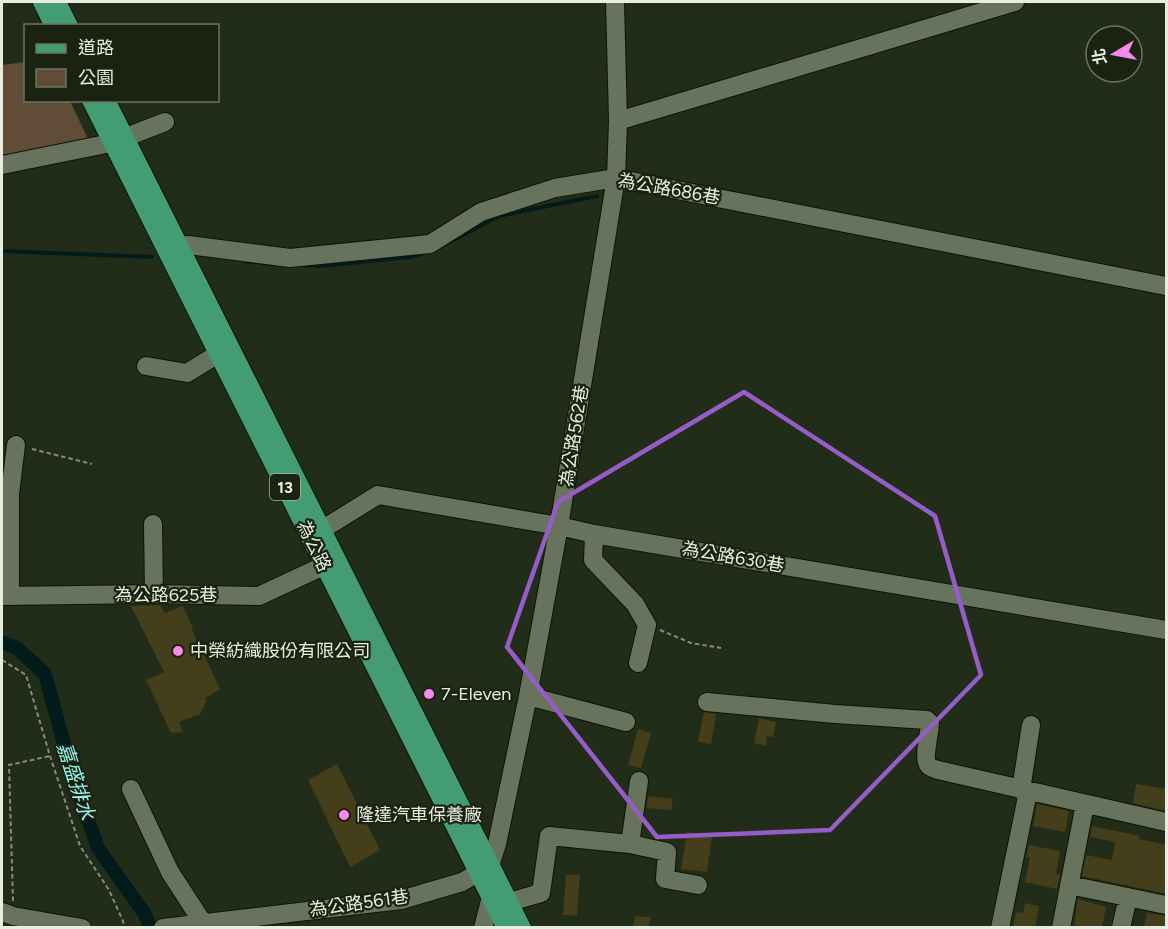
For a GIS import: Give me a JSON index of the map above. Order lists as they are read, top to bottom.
{
  "streets": {
    "main road": ["13", "為公路"],
    "street": [
      "為公路686巷",
      "為公路562巷",
      "為公路630巷",
      "為公路625巷",
      "為公路561巷"
    ]
  },
  "crossings": [
    ["為公路686巷", "為公路562巷"],
    ["為公路686巷", "為公路"],
    ["為公路562巷", "為公路"],
    ["為公路562巷", "為公路630巷"],
    ["為公路562巷", "為公路561巷"],
    ["為公路", "為公路630巷"],
    ["為公路", "為公路625巷"],
    ["為公路", "為公路561巷"]
  ],
  "water": ["嘉盛排水"],
  "places": ["中榮紡織股份有限公司", "7-Eleven", "隆達汽車保養廠"],
  "legend": ["道路", "公園"],
  "north": "left"
}
